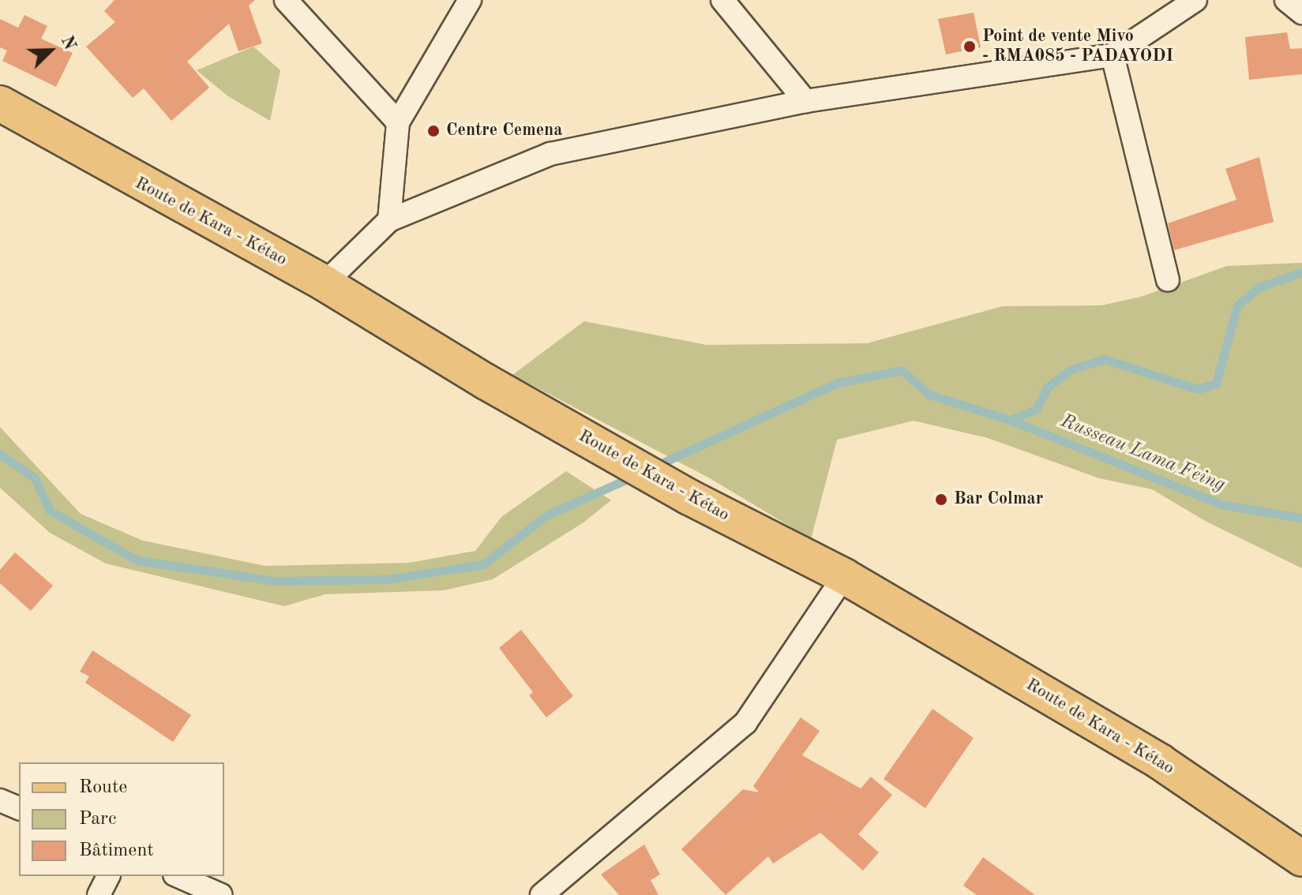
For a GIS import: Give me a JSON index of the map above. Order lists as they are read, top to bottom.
{
  "streets": {
    "main road": ["Route de Kara - Kétao"]
  },
  "water": ["Russeau Lama Feing"],
  "places": ["Point de vente Mivo - RMA085 - PADAYODI", "Centre Cemena", "Bar Colmar"],
  "legend": ["Route", "Parc", "Bâtiment"],
  "north": "top right"
}
